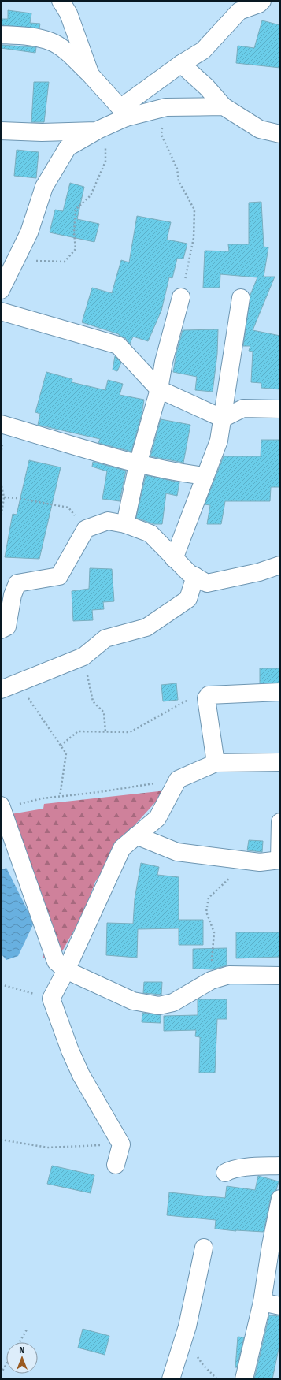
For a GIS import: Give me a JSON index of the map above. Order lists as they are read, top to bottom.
{
  "north": "top"
}
